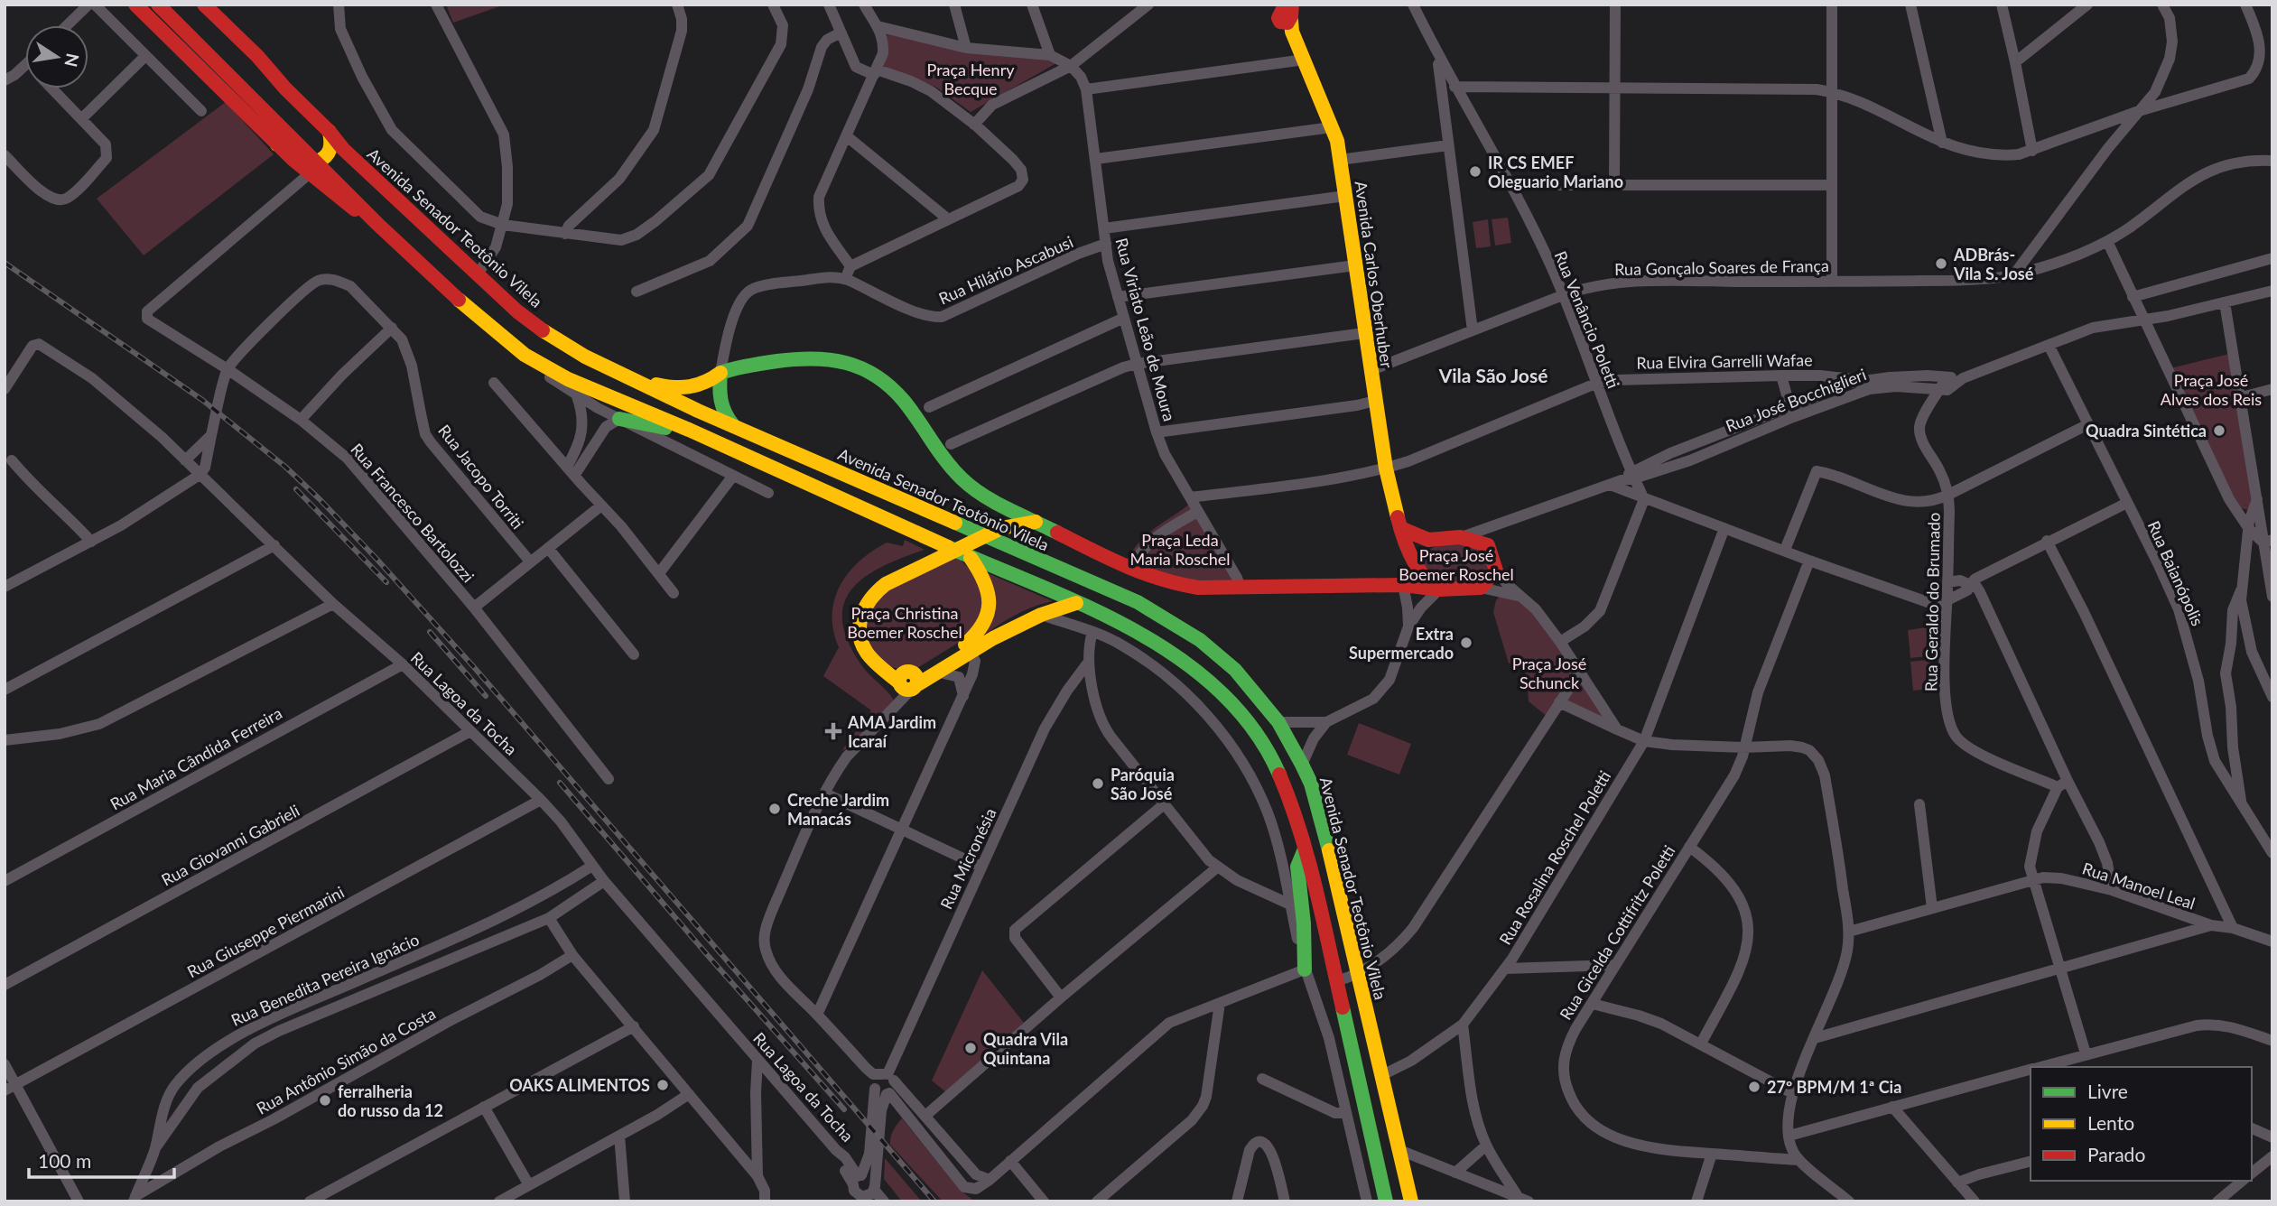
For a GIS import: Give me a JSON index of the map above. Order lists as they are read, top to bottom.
{
  "streets": {
    "main road": ["Avenida Senador Teotônio Vilela", "Avenida Carlos Oberhuber"],
    "street": [
      "Rua Gonçalo Soares de França",
      "Rua Hilário Ascabusi",
      "Rua Venâncio Poletti",
      "Rua Viriato Leão de Moura",
      "Rua Elvira Garrelli Wafae",
      "Rua José Bocchiglieri",
      "Rua Jacopo Torriti",
      "Rua Francesco Bartolozzi",
      "Rua Baianópolis",
      "Rua Geraldo do Brumado",
      "Rua Lagoa da Tocha",
      "Rua Maria Cândida Ferreira",
      "Rua Giovanni Gabrieli",
      "Rua Rosalina Roschel Poletti",
      "Rua Micronésia",
      "Rua Manoel Leal",
      "Rua Giuseppe Piermarini",
      "Rua Gicelda Cottifritz Poletti",
      "Rua Benedita Pereira Ignácio",
      "Rua Antônio Simão da Costa"
    ]
  },
  "crossings": [
    ["Avenida Senador Teotônio Vilela", "Rua Rosalina Roschel Poletti"],
    ["Rua Gonçalo Soares de França", "Avenida Carlos Oberhuber"],
    ["Rua Gonçalo Soares de França", "Rua Venâncio Poletti"],
    ["Rua Hilário Ascabusi", "Rua Viriato Leão de Moura"],
    ["Avenida Carlos Oberhuber", "Rua Elvira Garrelli Wafae"],
    ["Rua Venâncio Poletti", "Rua Elvira Garrelli Wafae"],
    ["Rua Venâncio Poletti", "Rua José Bocchiglieri"],
    ["Rua Viriato Leão de Moura", "Rua Elvira Garrelli Wafae"],
    ["Rua Elvira Garrelli Wafae", "Rua José Bocchiglieri"],
    ["Rua José Bocchiglieri", "Rua Geraldo do Brumado"],
    ["Rua Jacopo Torriti", "Rua Francesco Bartolozzi"],
    ["Rua Lagoa da Tocha", "Rua Maria Cândida Ferreira"],
    ["Rua Lagoa da Tocha", "Rua Giovanni Gabrieli"],
    ["Rua Lagoa da Tocha", "Rua Giuseppe Piermarini"],
    ["Rua Lagoa da Tocha", "Rua Benedita Pereira Ignácio"]
  ],
  "districts": ["Vila São José"],
  "parks": [
    "Praça Henry Becque",
    "Praça José Alves dos Reis",
    "Praça Leda Maria Roschel",
    "Praça José Boemer Roschel",
    "Praça Christina Boemer Roschel",
    "Praça José Schunck"
  ],
  "places": {
    "other": [
      "IR CS EMEF Oleguario Mariano",
      "ADBrás- Vila S. José",
      "Quadra Sintética",
      "Extra Supermercado",
      "Paróquia São José",
      "Creche Jardim Manacás",
      "Quadra Vila Quintana",
      "OAKS ALIMENTOS",
      "27º BPM/M 1ª Cia",
      "ferralheria do russo da 12"
    ],
    "health": ["AMA Jardim Icaraí"]
  },
  "legend": ["Livre", "Lento", "Parado"],
  "scale_bar": "100 m",
  "north": "right"
}
